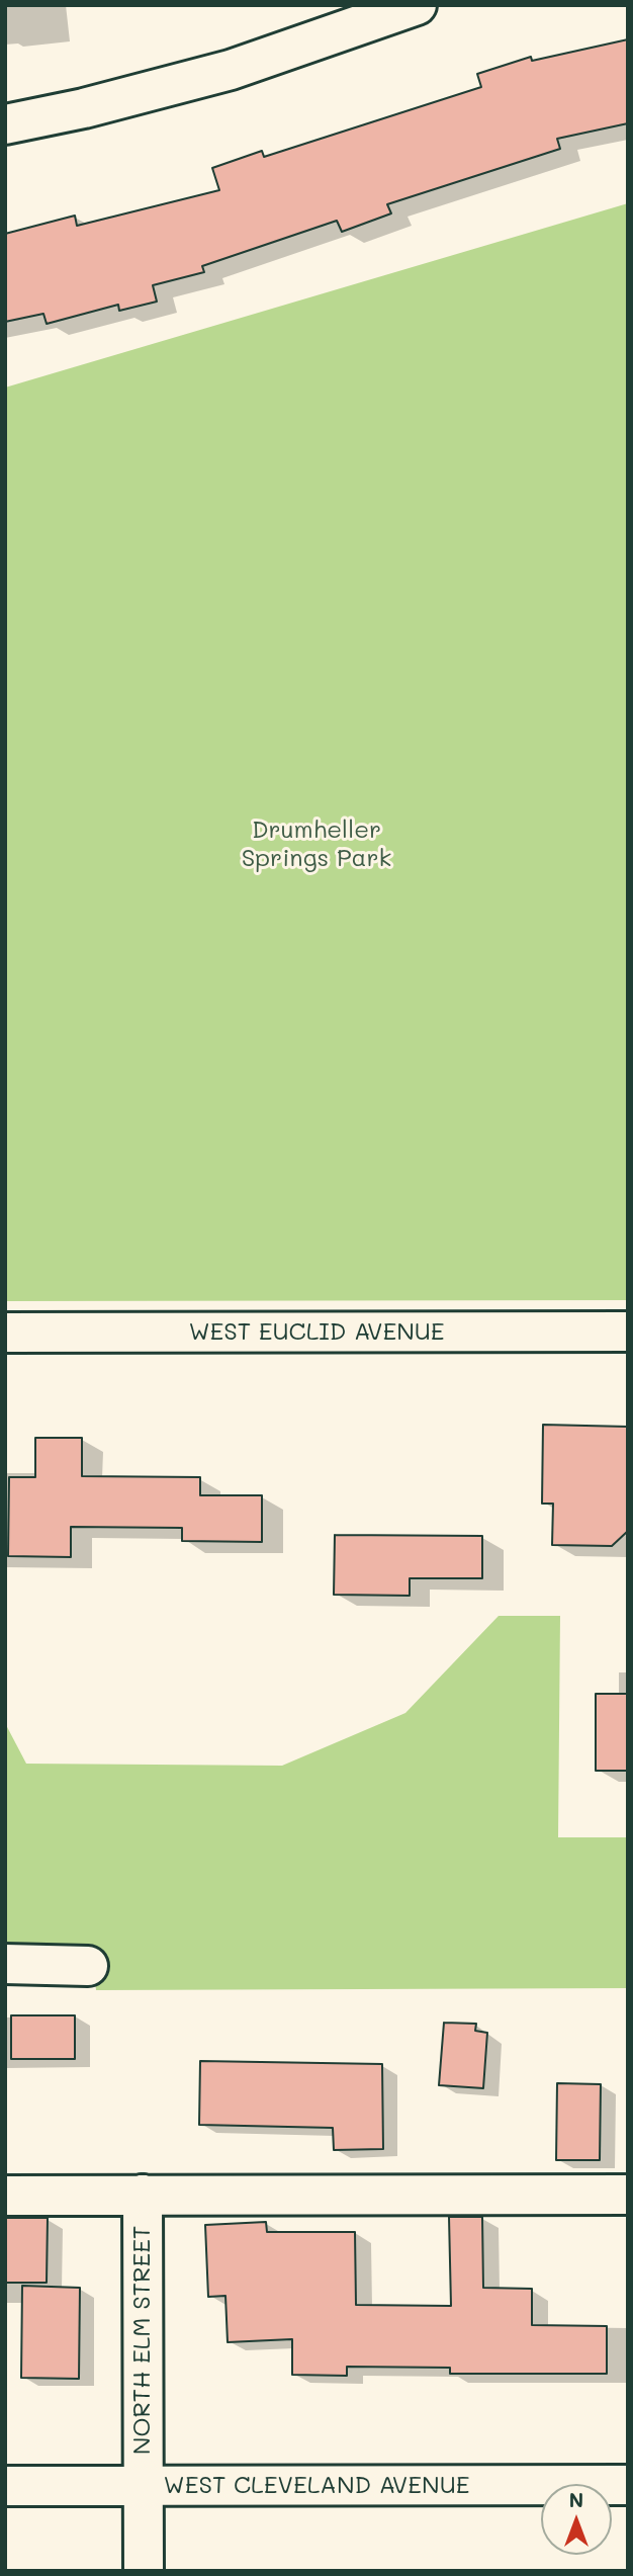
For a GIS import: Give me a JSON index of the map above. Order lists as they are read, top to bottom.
{
  "streets": {
    "street": ["WEST EUCLID AVENUE", "NORTH ELM STREET", "WEST CLEVELAND AVENUE"]
  },
  "crossings": [
    ["NORTH ELM STREET", "WEST CLEVELAND AVENUE"]
  ],
  "parks": ["Drumheller Springs Park"],
  "north": "top"
}
